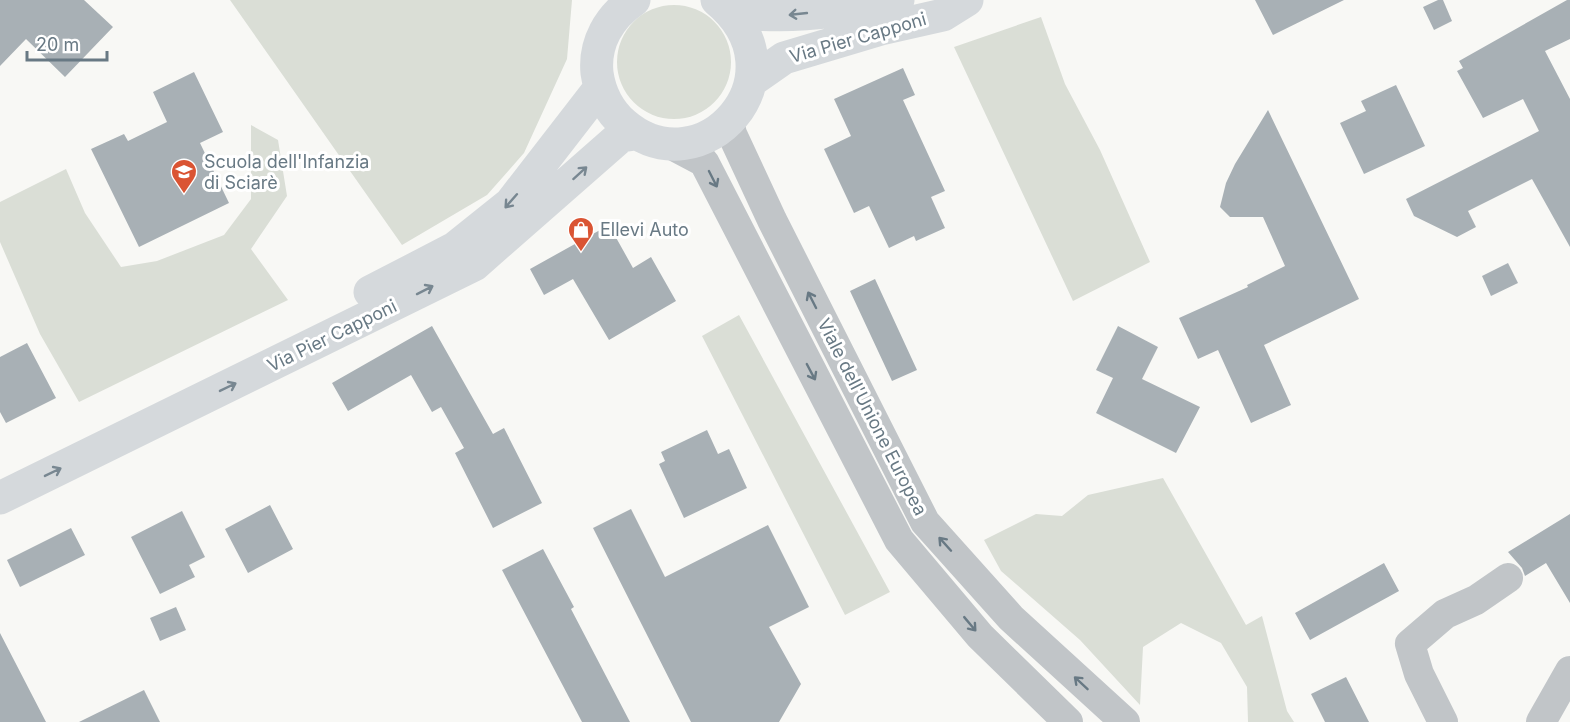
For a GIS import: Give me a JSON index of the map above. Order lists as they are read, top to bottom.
{
  "streets": {
    "main road": ["Via Pier Capponi"],
    "street": ["Viale dell'Unione Europea"]
  },
  "places": {
    "school or university": ["Scuola dell'Infanzia di Sciarè"],
    "shop": ["Ellevi Auto"]
  },
  "scale_bar": "20 m"
}
